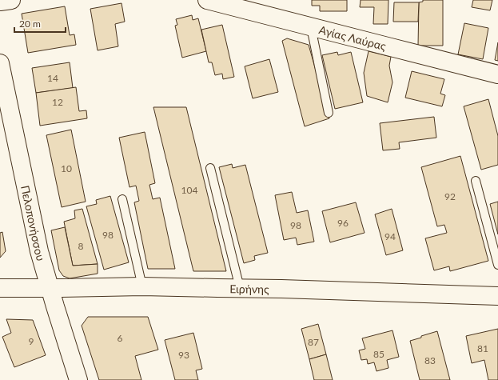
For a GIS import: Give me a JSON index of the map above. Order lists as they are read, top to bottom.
{
  "streets": {
    "street": ["Αγίας Λαύρας", "Πελοπονήσσου", "Ειρήνης"]
  },
  "crossings": [
    ["Πελοπονήσσου", "Ειρήνης"]
  ],
  "house_numbers": [
    "14",
    "12",
    "10",
    "104",
    "92",
    "96",
    "98",
    "98",
    "94",
    "8",
    "6",
    "9",
    "87",
    "81",
    "85",
    "93",
    "83"
  ],
  "scale_bar": "20 m"
}
